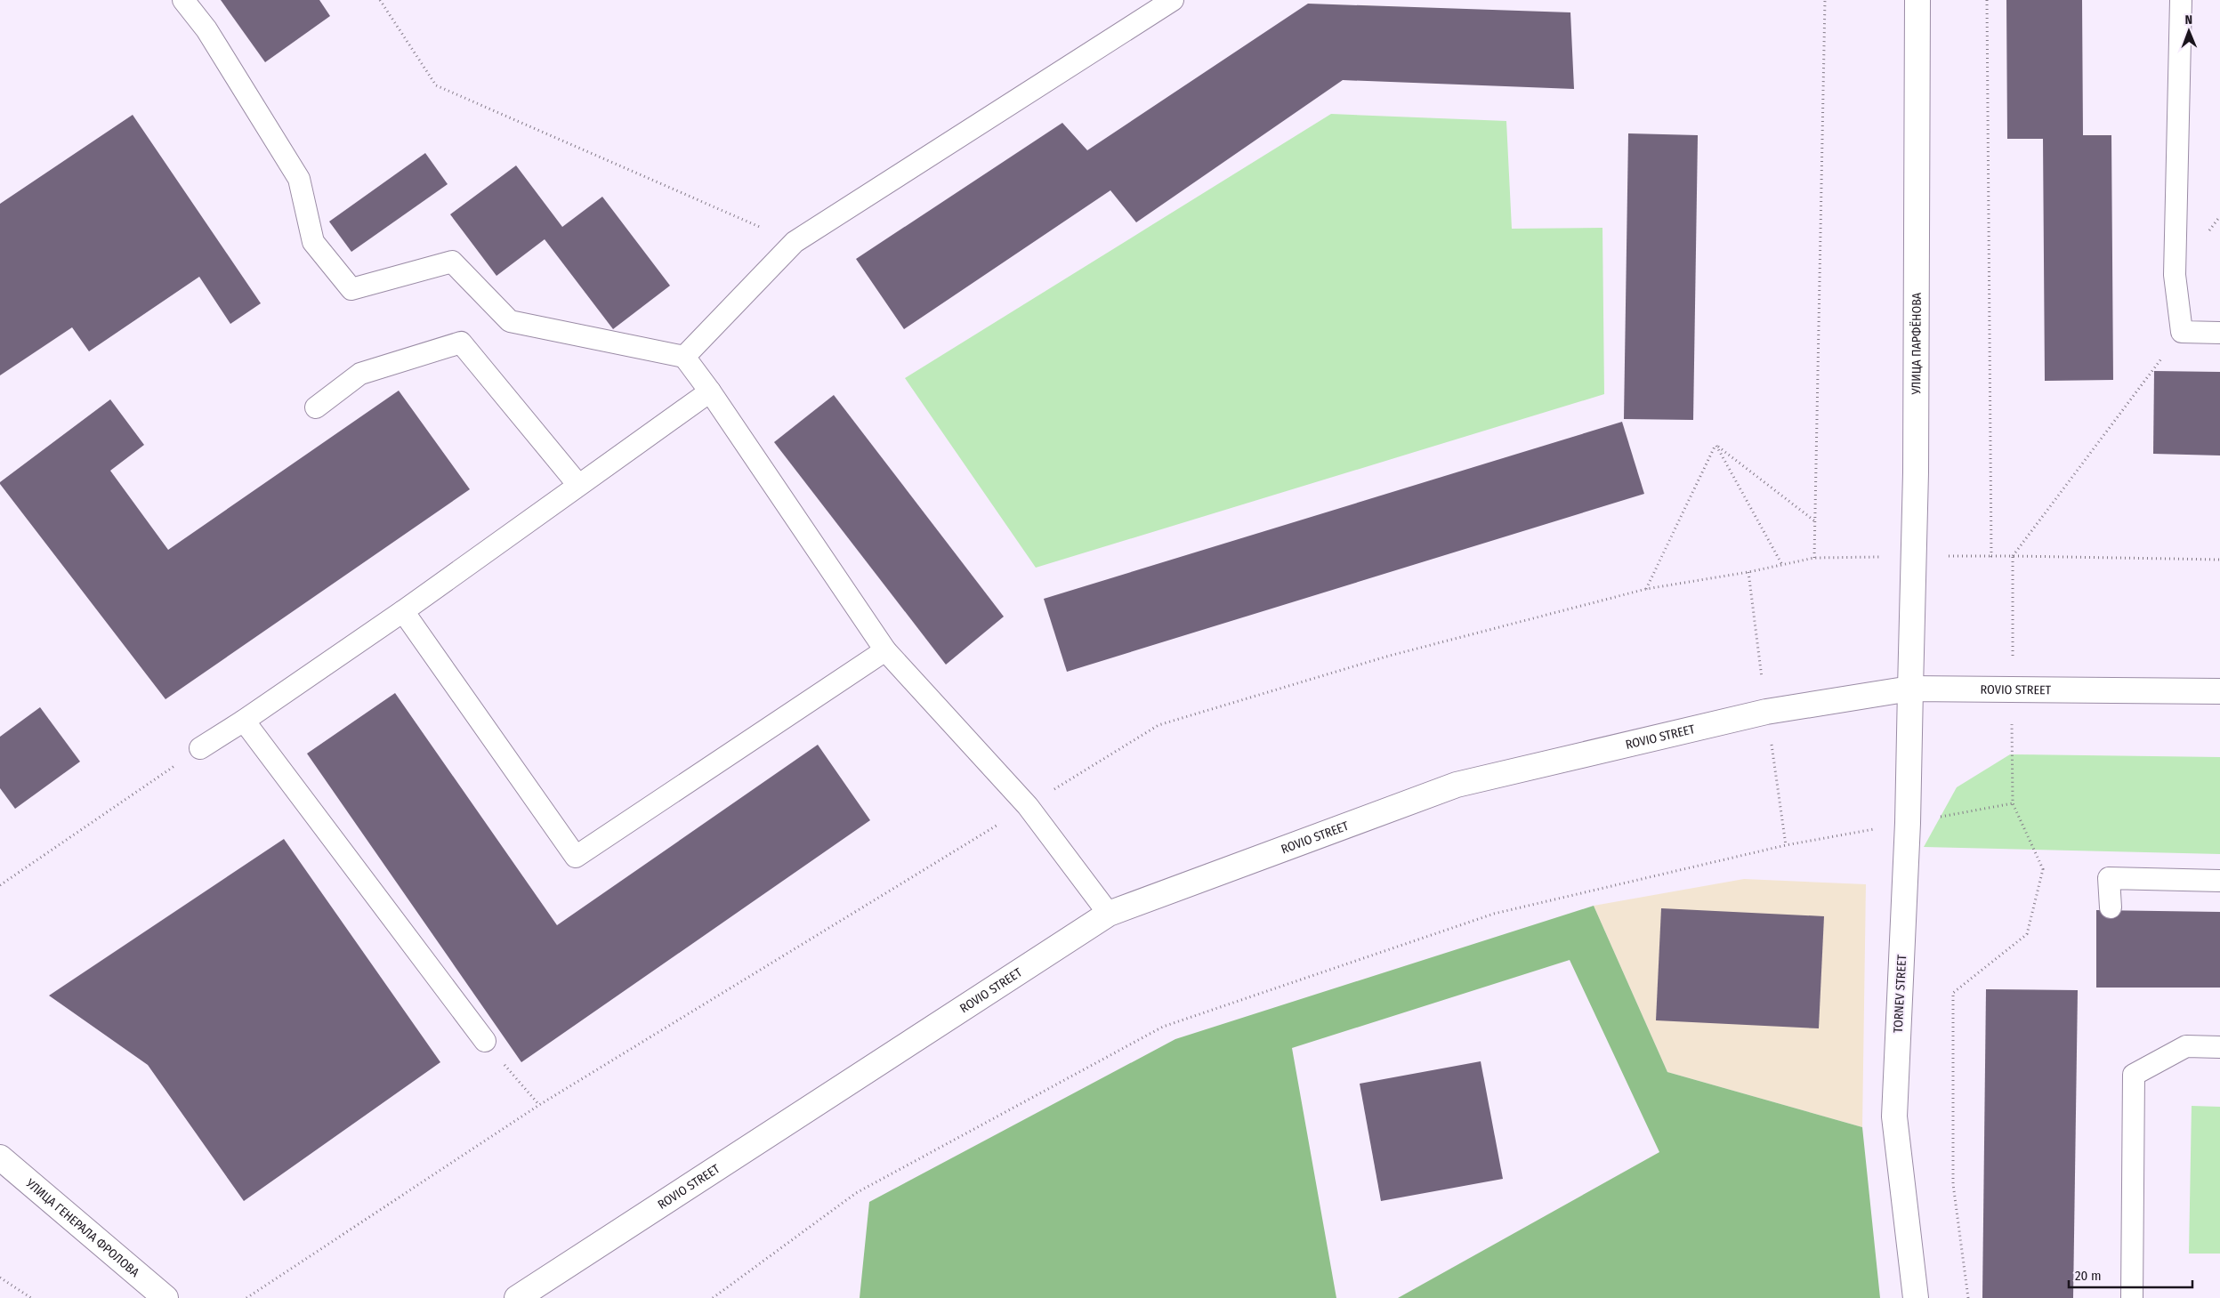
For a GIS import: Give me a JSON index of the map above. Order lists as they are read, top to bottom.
{
  "streets": {
    "main road": [
      "УЛИЦА ПАРФЁНОВА",
      "ROVIO STREET",
      "TORNEV STREET",
      "УЛИЦА ГЕНЕРАЛА ФРОЛОВА"
    ]
  },
  "crossings": [
    ["УЛИЦА ПАРФЁНОВА", "ROVIO STREET"],
    ["УЛИЦА ПАРФЁНОВА", "TORNEV STREET"],
    ["ROVIO STREET", "TORNEV STREET"]
  ],
  "scale_bar": "20 m",
  "north": "top"
}
